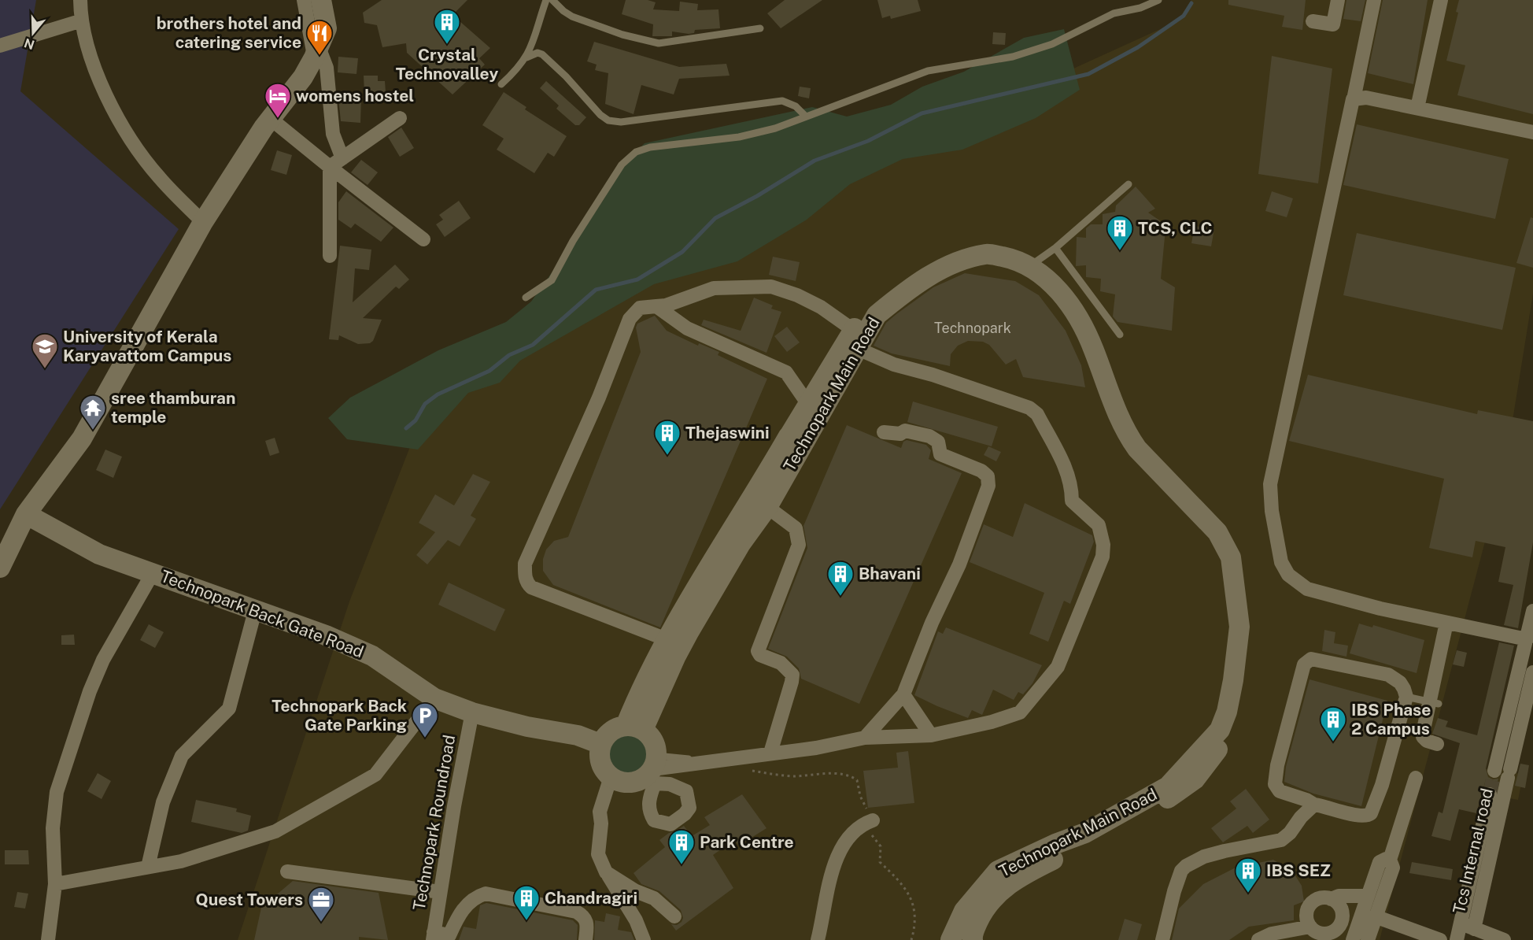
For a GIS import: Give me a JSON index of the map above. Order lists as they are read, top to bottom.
{
  "streets": {
    "street": [
      "Technopark Main Road",
      "Technopark Back Gate Road",
      "Technopark Roundroad",
      "Tcs Internal road"
    ]
  },
  "crossings": [
    ["Technopark Main Road", "Technopark Back Gate Road"],
    ["Technopark Back Gate Road", "Technopark Roundroad"]
  ],
  "places": {
    "building": [
      "Crystal Technovalley",
      "TCS, CLC",
      "Thejaswini",
      "Bhavani",
      "IBS Phase 2 Campus",
      "Park Centre",
      "IBS SEZ",
      "Chandragiri"
    ],
    "restaurant": ["brothers hotel and catering service"],
    "hotel": ["womens hostel"],
    "school or university": ["University of Kerala Karyavattom Campus"],
    "temple": ["sree thamburan temple"],
    "parking": ["Technopark Back Gate Parking"],
    "office": ["Quest Towers"]
  },
  "house_numbers": ["Technopark"],
  "north": "bottom"
}
